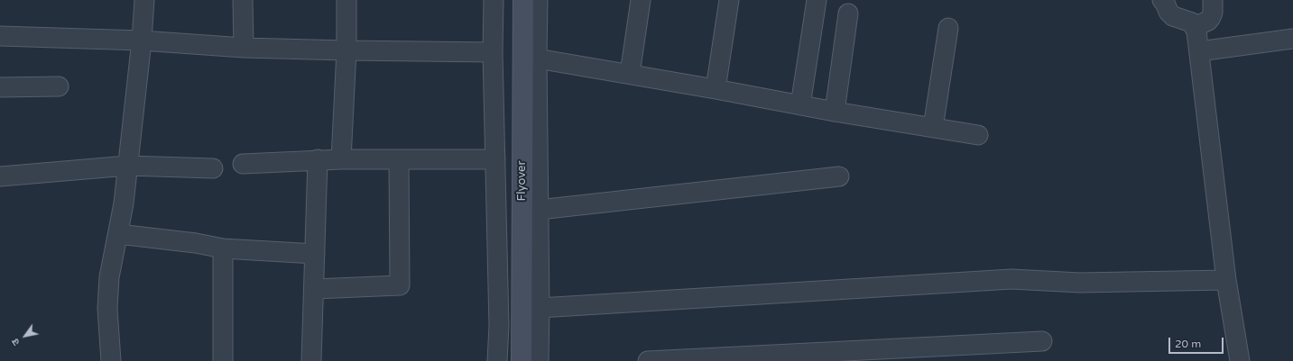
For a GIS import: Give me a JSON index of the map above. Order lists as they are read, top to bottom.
{
  "streets": {
    "main road": ["Flyover"]
  },
  "scale_bar": "20 m",
  "north": "bottom left"
}
